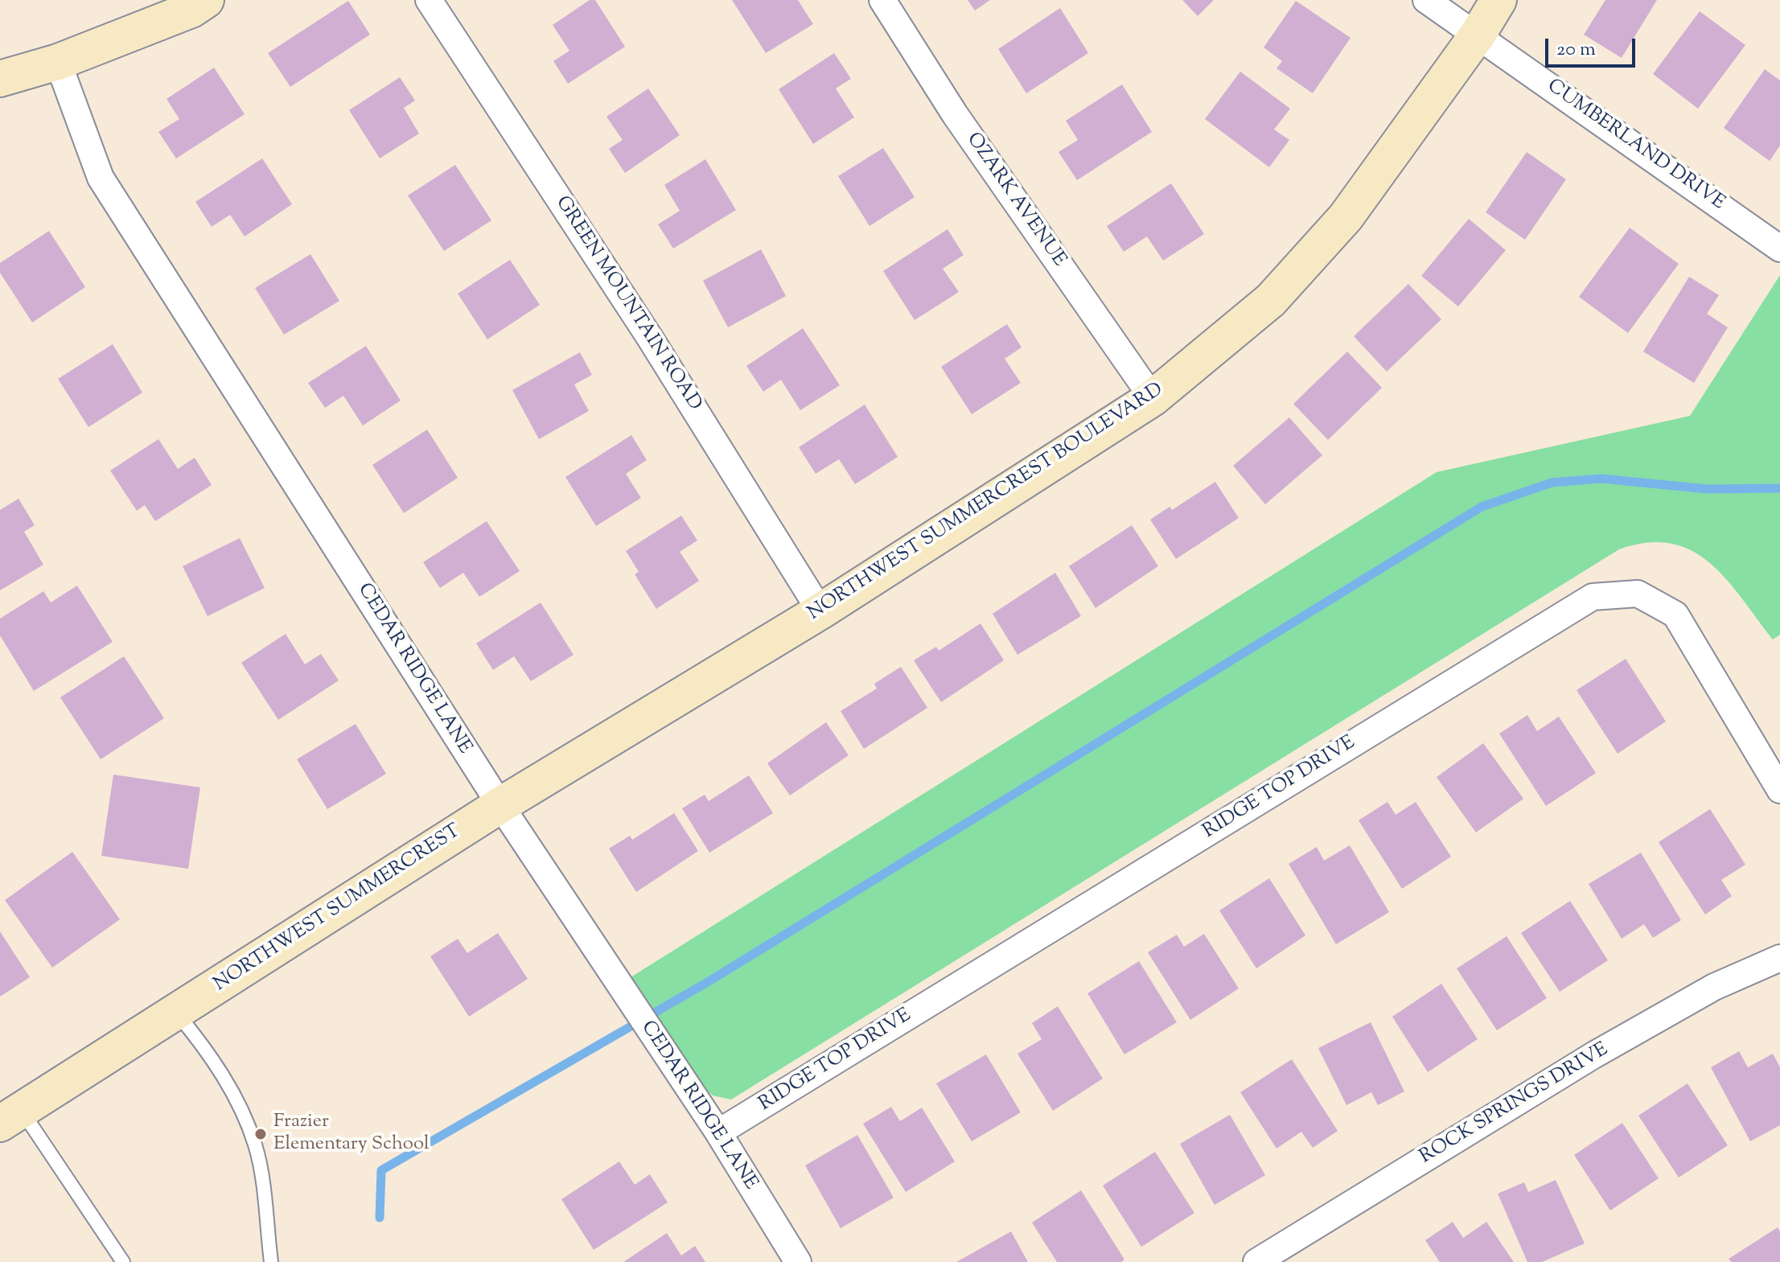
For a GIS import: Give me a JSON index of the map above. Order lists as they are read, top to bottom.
{
  "streets": {
    "street": [
      "CUMBERLAND DRIVE",
      "OZARK AVENUE",
      "GREEN MOUNTAIN ROAD",
      "NORTHWEST SUMMERCREST BOULEVARD",
      "CEDAR RIDGE LANE",
      "RIDGE TOP DRIVE",
      "NORTHWEST SUMMERCREST",
      "ROCK SPRINGS DRIVE"
    ]
  },
  "crossings": [
    ["CUMBERLAND DRIVE", "NORTHWEST SUMMERCREST BOULEVARD"],
    ["OZARK AVENUE", "NORTHWEST SUMMERCREST BOULEVARD"],
    ["GREEN MOUNTAIN ROAD", "NORTHWEST SUMMERCREST BOULEVARD"],
    ["NORTHWEST SUMMERCREST BOULEVARD", "CEDAR RIDGE LANE"],
    ["NORTHWEST SUMMERCREST BOULEVARD", "NORTHWEST SUMMERCREST"],
    ["CEDAR RIDGE LANE", "RIDGE TOP DRIVE"],
    ["CEDAR RIDGE LANE", "NORTHWEST SUMMERCREST"]
  ],
  "places": ["Frazier Elementary School"],
  "scale_bar": "20 m"
}
